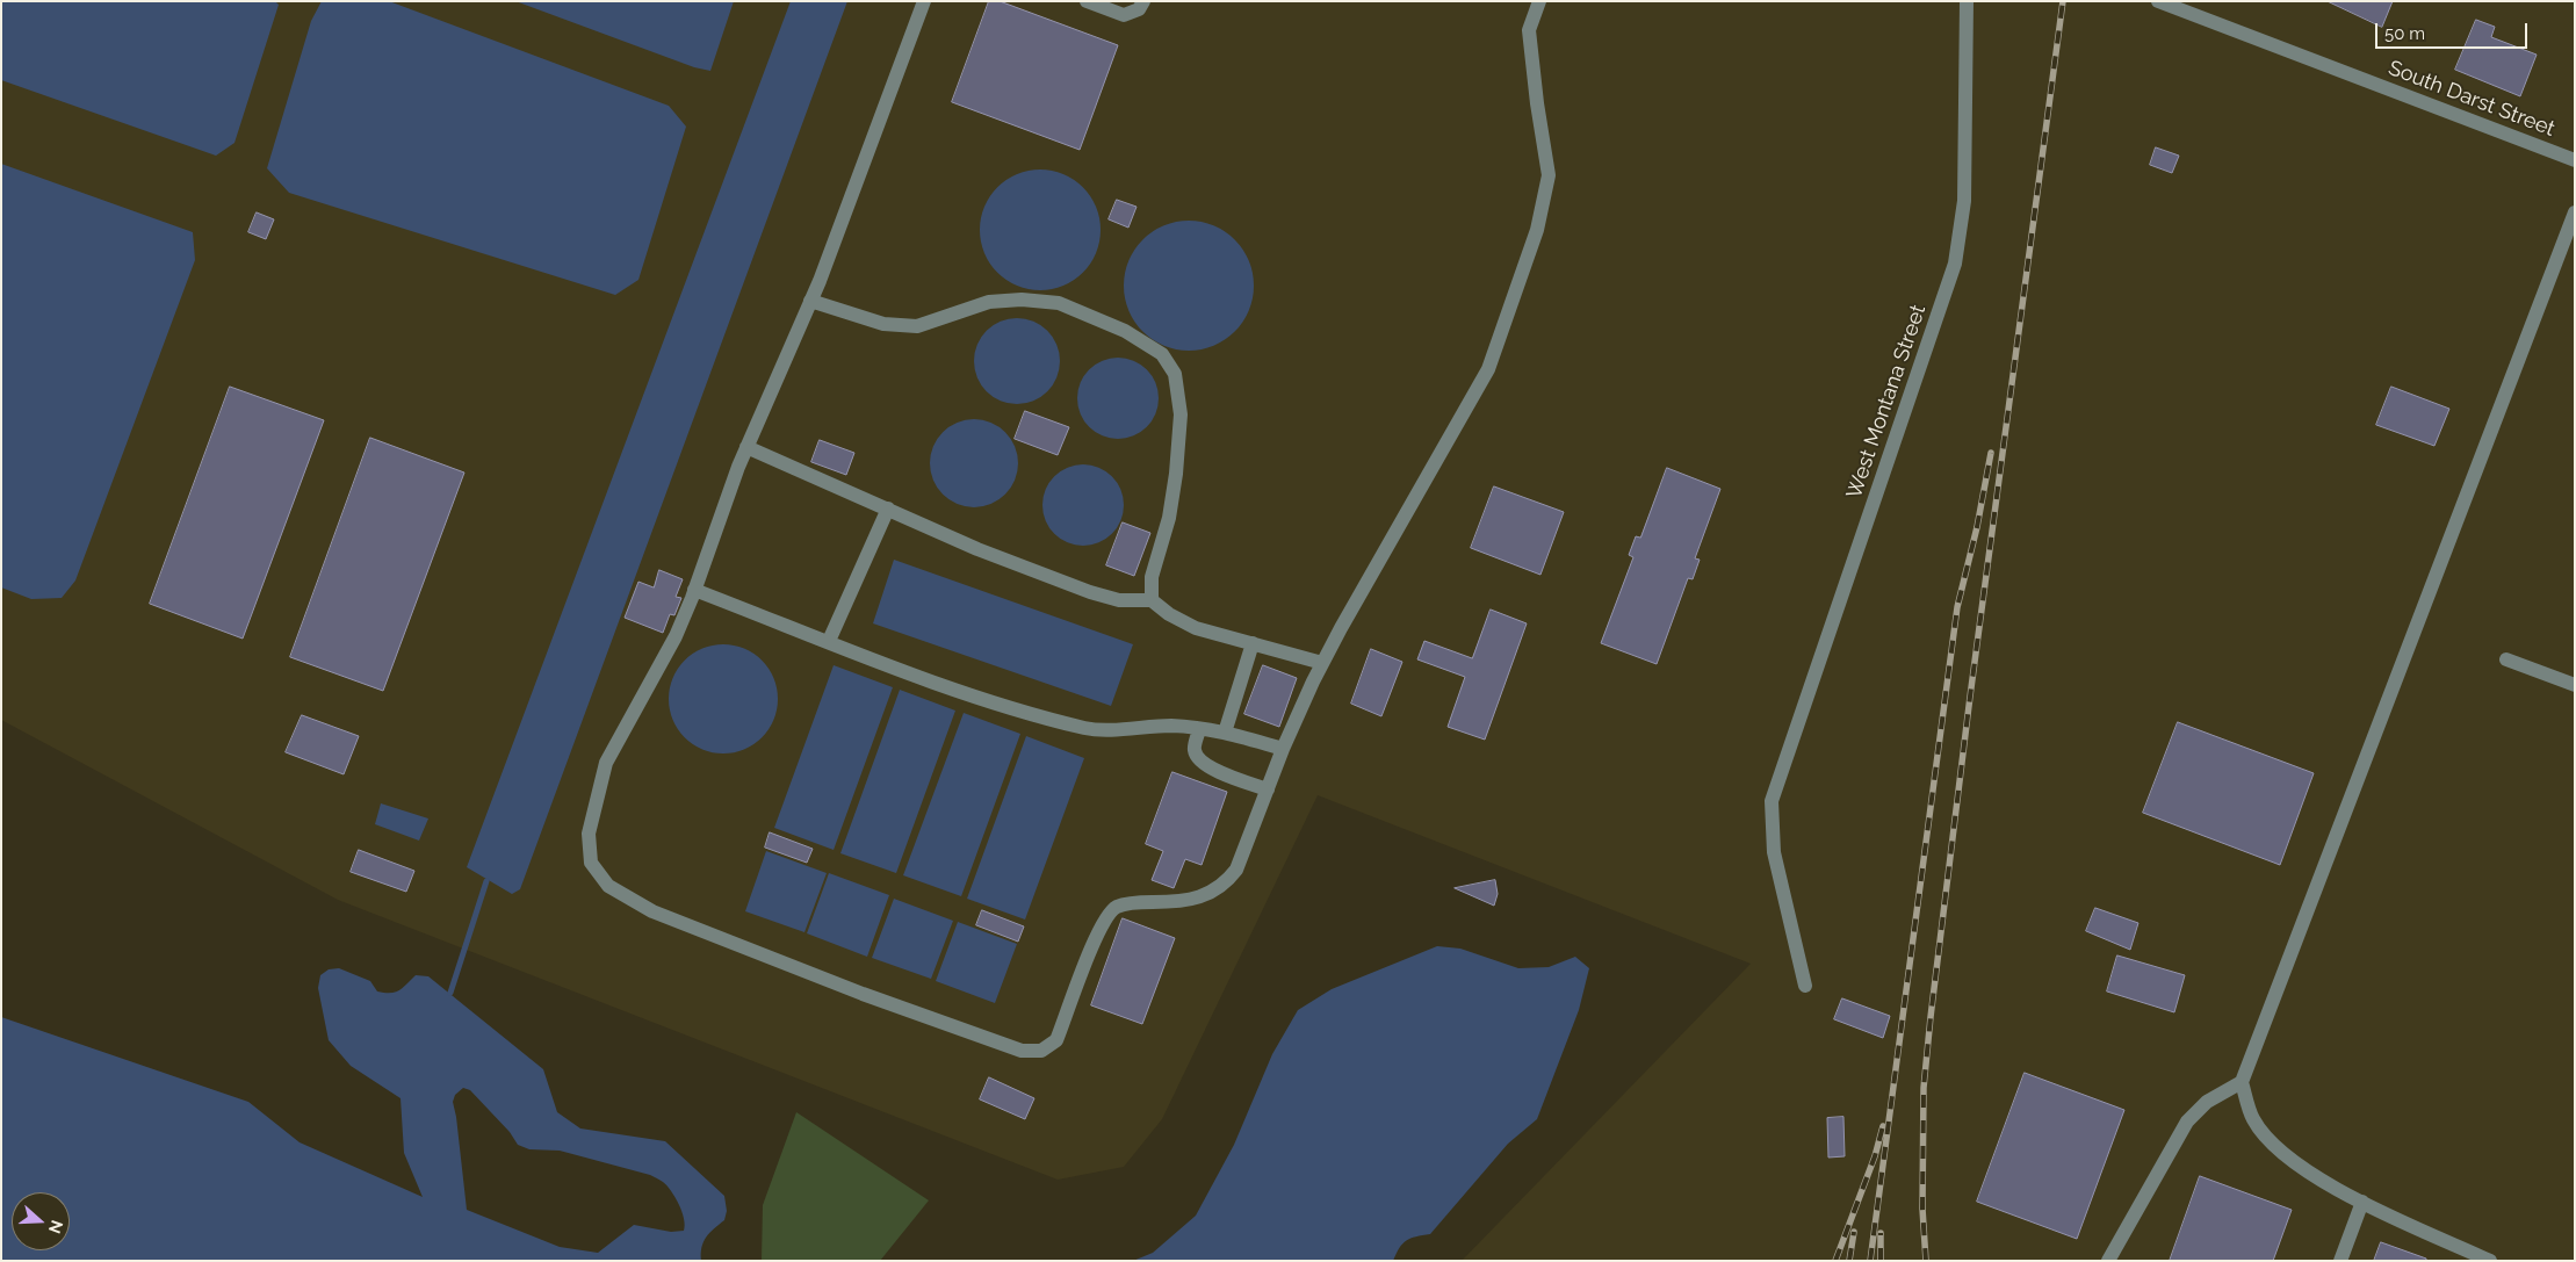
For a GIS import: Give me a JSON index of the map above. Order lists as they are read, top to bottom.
{
  "streets": {
    "street": ["South Darst Street", "West Montana Street"]
  },
  "scale_bar": "50 m",
  "north": "right"
}
